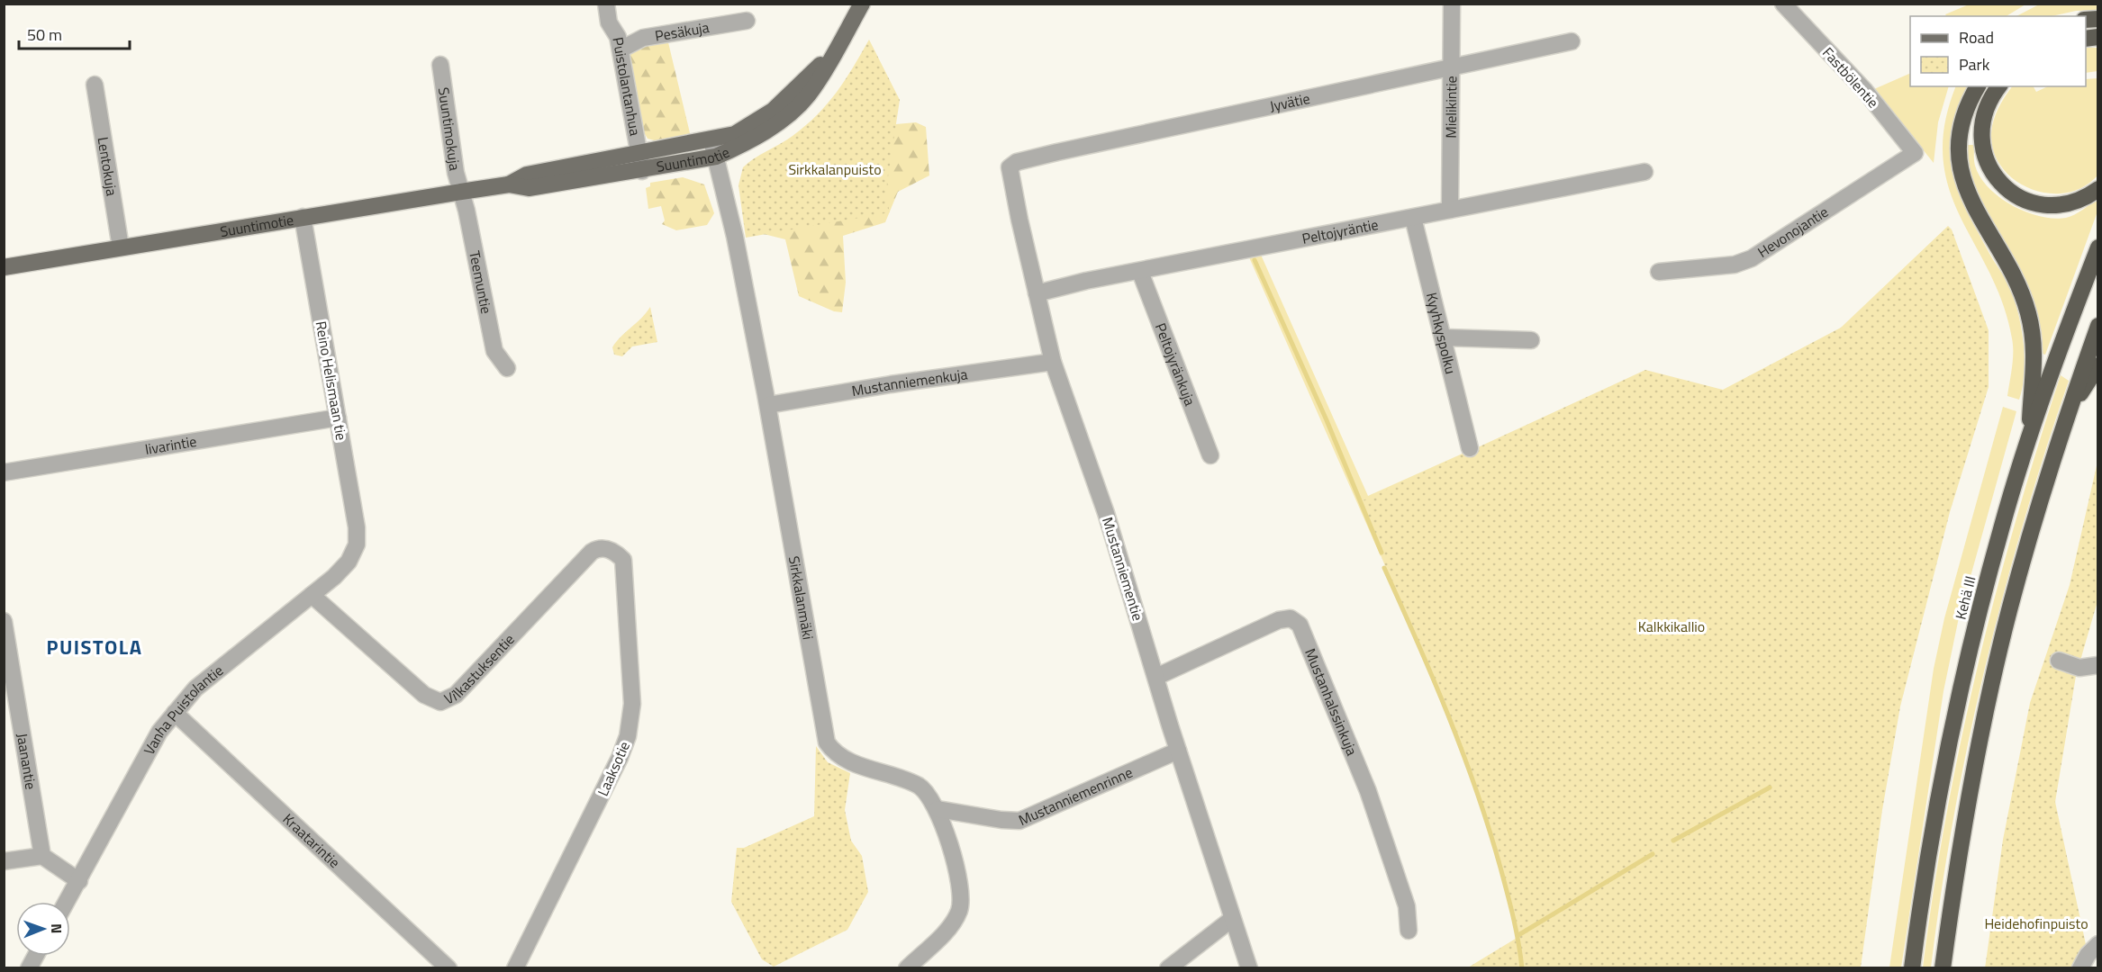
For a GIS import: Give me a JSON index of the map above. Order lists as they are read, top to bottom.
{
  "streets": {
    "highway": ["Kehä III"],
    "main road": ["Suuntimotie"],
    "street": [
      "Pesäkuja",
      "Fastbölentie",
      "Puistolantanhua",
      "Jyvätie",
      "Mielikintie",
      "Suuntimokuja",
      "Lentokuja",
      "Hevonojantie",
      "Peltojyräntie",
      "Teemuntie",
      "Kyyhkyspolku",
      "Peltojyränkuja",
      "Reino Helismaan tie",
      "Mustanniemenkuja",
      "Iivarintie",
      "Mustanniementie",
      "Sirkkalanmäki",
      "Vilkastuksentie",
      "Mustanhalssinkuja",
      "Vanha Puistolantie",
      "Jaanantie",
      "Laaksotie",
      "Mustanniemenrinne",
      "Kraatarintie"
    ]
  },
  "crossings": [
    ["Pesäkuja", "Puistolantanhua"],
    ["Fastbölentie", "Hevonojantie"],
    ["Puistolantanhua", "Suuntimotie"],
    ["Jyvätie", "Mielikintie"],
    ["Jyvätie", "Mustanniementie"],
    ["Mielikintie", "Peltojyräntie"],
    ["Suuntimokuja", "Suuntimotie"],
    ["Suuntimokuja", "Teemuntie"],
    ["Suuntimotie", "Lentokuja"],
    ["Suuntimotie", "Teemuntie"],
    ["Suuntimotie", "Reino Helismaan tie"],
    ["Suuntimotie", "Sirkkalanmäki"],
    ["Peltojyräntie", "Kyyhkyspolku"],
    ["Peltojyräntie", "Peltojyränkuja"],
    ["Peltojyräntie", "Mustanniementie"],
    ["Reino Helismaan tie", "Iivarintie"],
    ["Reino Helismaan tie", "Vanha Puistolantie"],
    ["Mustanniemenkuja", "Mustanniementie"],
    ["Mustanniemenkuja", "Sirkkalanmäki"],
    ["Mustanniementie", "Mustanhalssinkuja"],
    ["Mustanniementie", "Mustanniemenrinne"],
    ["Sirkkalanmäki", "Mustanniemenrinne"],
    ["Vilkastuksentie", "Vanha Puistolantie"],
    ["Vilkastuksentie", "Laaksotie"],
    ["Vanha Puistolantie", "Kraatarintie"]
  ],
  "districts": ["PUISTOLA"],
  "parks": ["Sirkkalanpuisto", "Kalkkikallio", "Heidehofinpuisto"],
  "legend": ["Road", "Park"],
  "scale_bar": "50 m",
  "north": "right"
}
